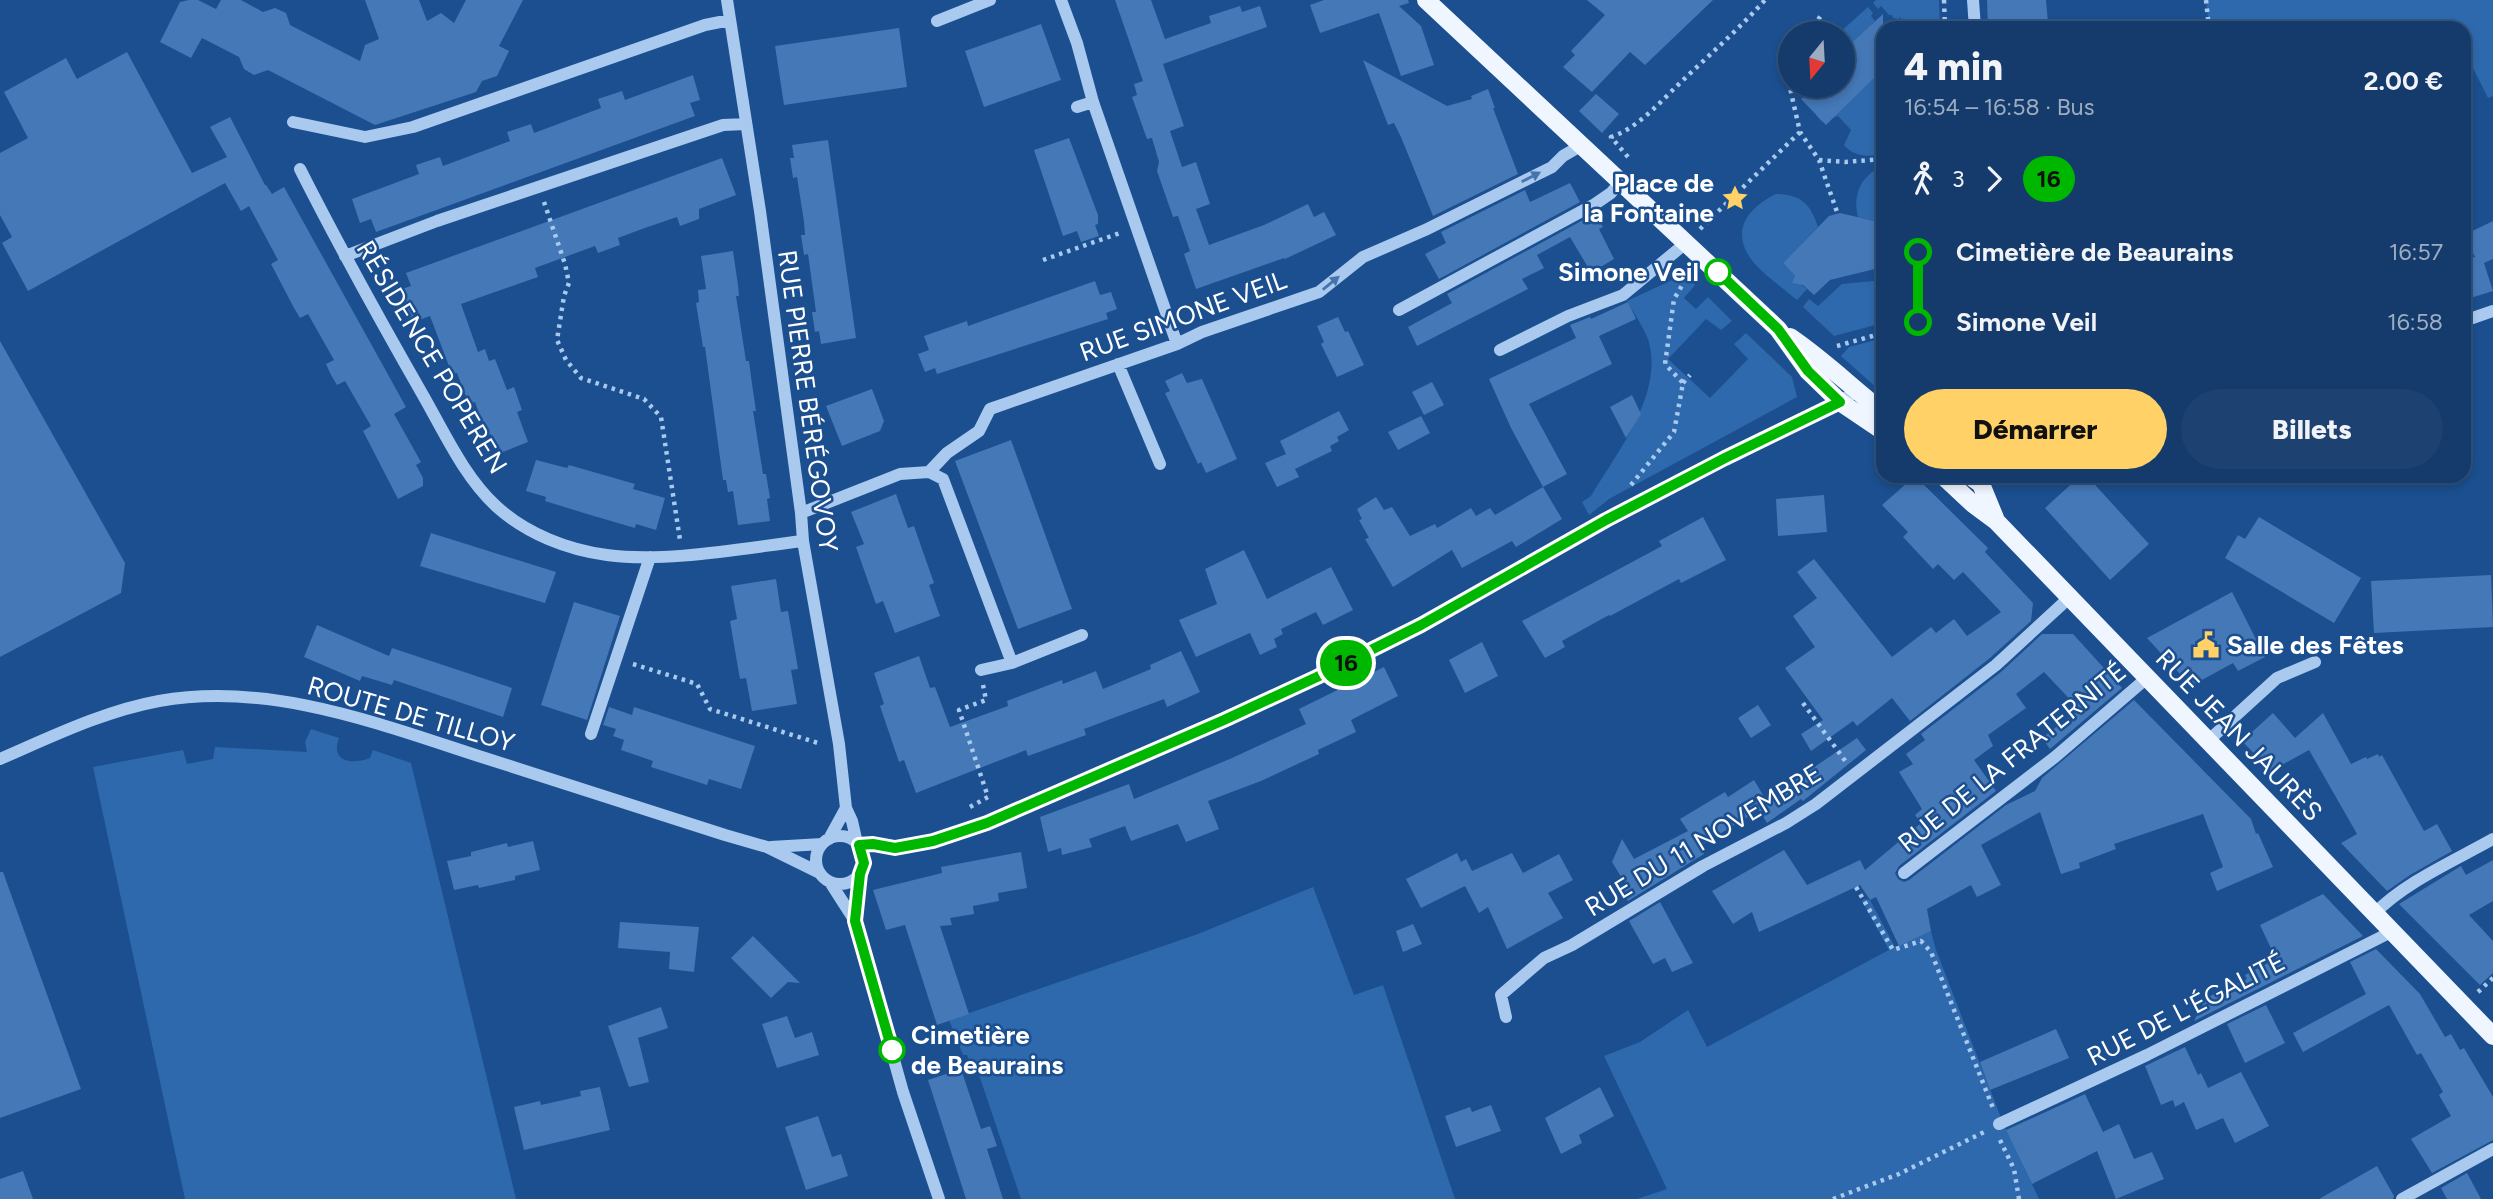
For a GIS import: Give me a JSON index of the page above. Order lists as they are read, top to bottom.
{
  "streets": {
    "main road": ["RUE JEAN JAURÈS"],
    "street": [
      "RUE SIMONE VEIL",
      "RÉSIDENCE POPEREN",
      "RUE PIERRE BÉRÉGOVOY",
      "ROUTE DE TILLOY",
      "RUE DE LA FRATERNITÉ",
      "RUE DU 11 NOVEMBRE",
      "RUE DE L'ÉGALITÉ"
    ]
  },
  "crossings": [
    ["RÉSIDENCE POPEREN", "RUE PIERRE BÉRÉGOVOY"],
    ["RUE PIERRE BÉRÉGOVOY", "ROUTE DE TILLOY"],
    ["RUE JEAN JAURÈS", "RUE DE LA FRATERNITÉ"],
    ["RUE JEAN JAURÈS", "RUE DU 11 NOVEMBRE"],
    ["RUE JEAN JAURÈS", "RUE DE L'ÉGALITÉ"]
  ],
  "places": {
    "place": ["Place de la Fontaine"],
    "other": ["Simone Veil", "Cimetière de Beaurains"],
    "public building": ["Salle des Fêtes"]
  },
  "lines": ["bus line 16"],
  "north": "bottom",
  "page": {
    "on_map": "16",
    "heading": ["4 min", "16:54 – 16:58 · Bus", "2.00 €"],
    "legs": ["3", "16"],
    "list": [
      {
        "name": "Cimetière de Beaurains",
        "value": "16:57"
      },
      {
        "name": "Simone Veil",
        "value": "16:58"
      }
    ],
    "buttons": ["Démarrer", "Billets"]
  }
}
